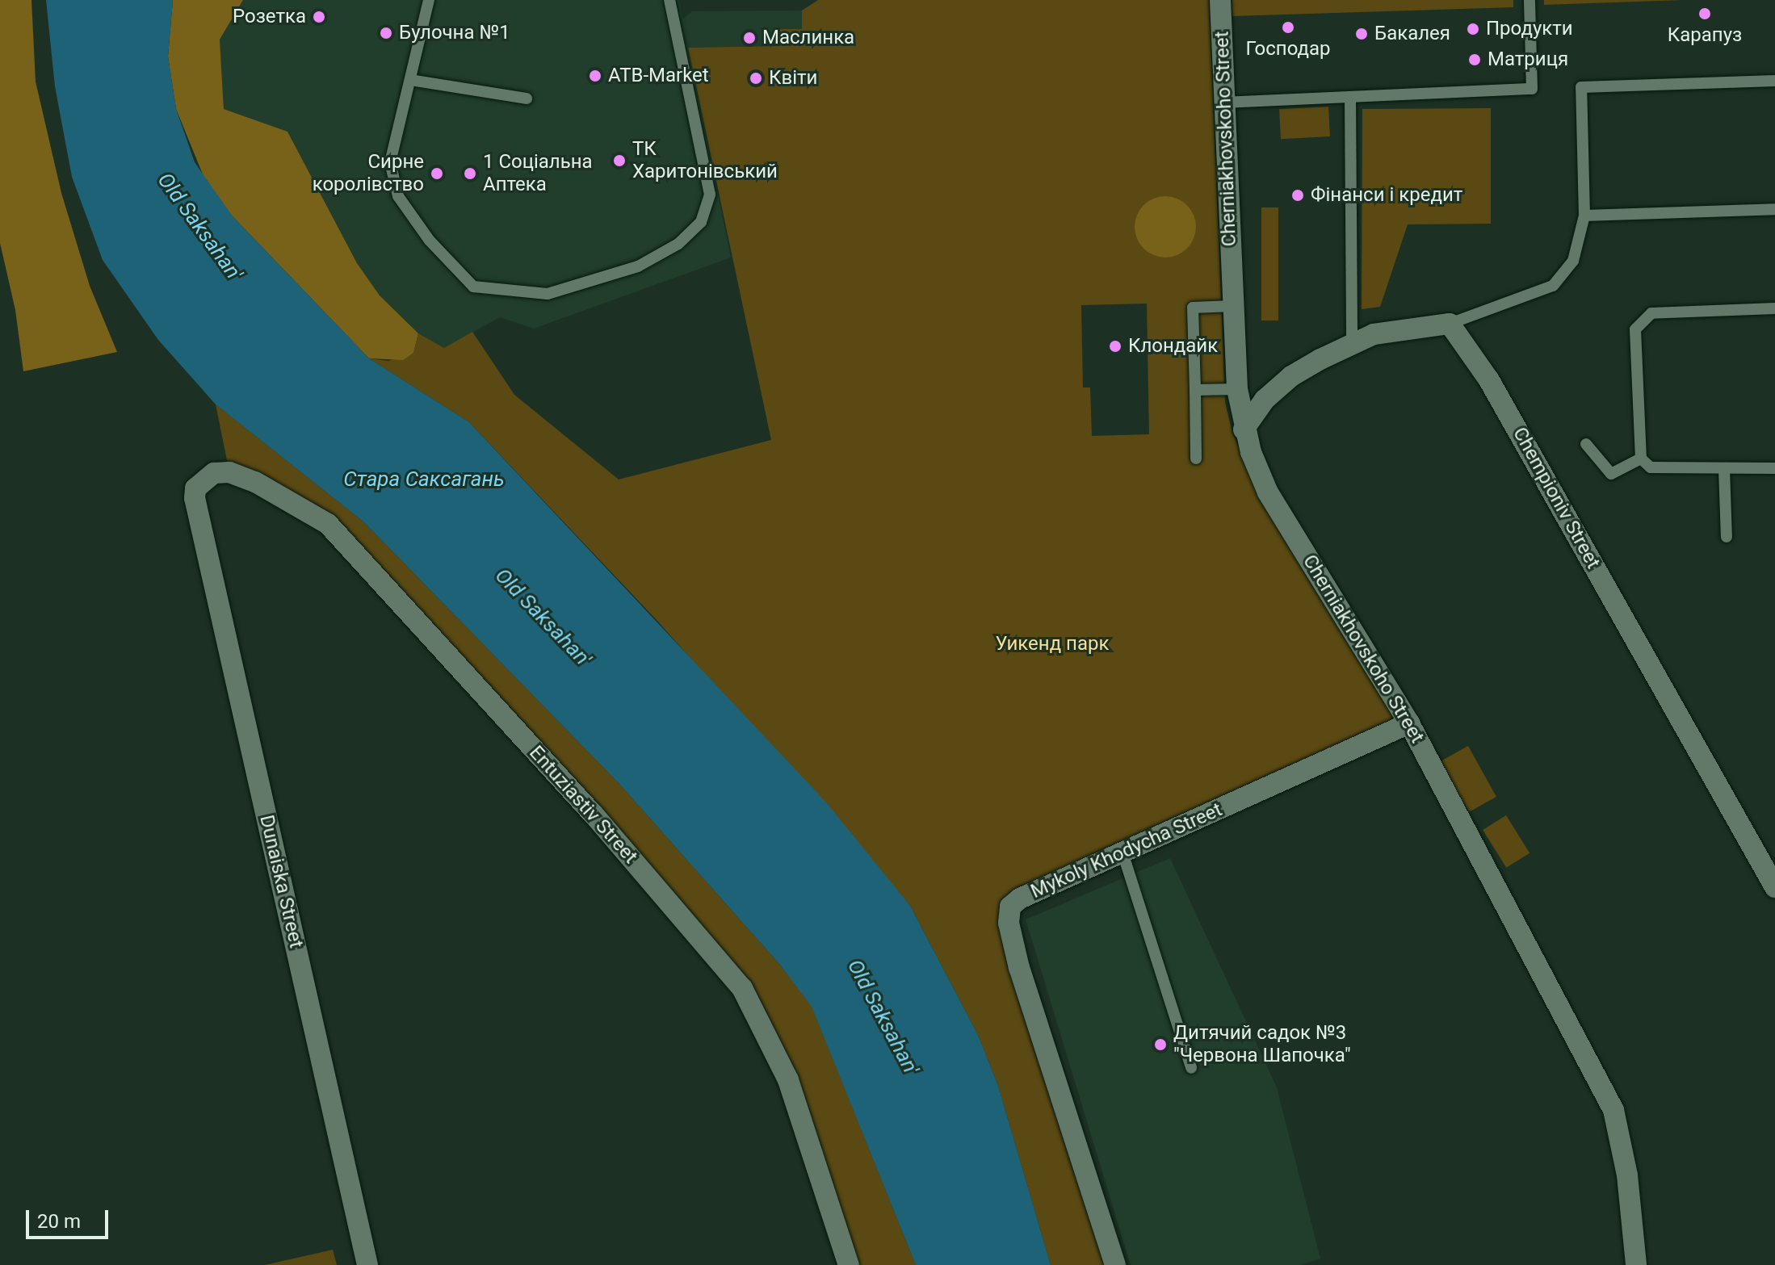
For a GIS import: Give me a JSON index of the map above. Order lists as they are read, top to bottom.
{
  "streets": {
    "street": [
      "Cherniakhovskoho Street",
      "Chempioniv Street",
      "Entuziastiv Street",
      "Mykoly Khodycha Street",
      "Dunaiska Street"
    ]
  },
  "crossings": [
    ["Cherniakhovskoho Street", "Mykoly Khodycha Street"],
    ["Entuziastiv Street", "Dunaiska Street"]
  ],
  "water": ["Old Saksahan'", "Стара Саксагань"],
  "parks": ["Уикенд парк"],
  "places": [
    "Карапуз",
    "Розетка",
    "Господар",
    "Продукти",
    "Булочна №1",
    "Бакалея",
    "Маслинка",
    "Матриця",
    "ATB-Market",
    "Квіти",
    "ТК Харитонівський",
    "Сирне королівство",
    "1 Соціальна Аптека",
    "Фінанси і кредит",
    "Клондайк",
    "Дитячий садок №3 \"Червона Шапочка\""
  ],
  "scale_bar": "20 m"
}
